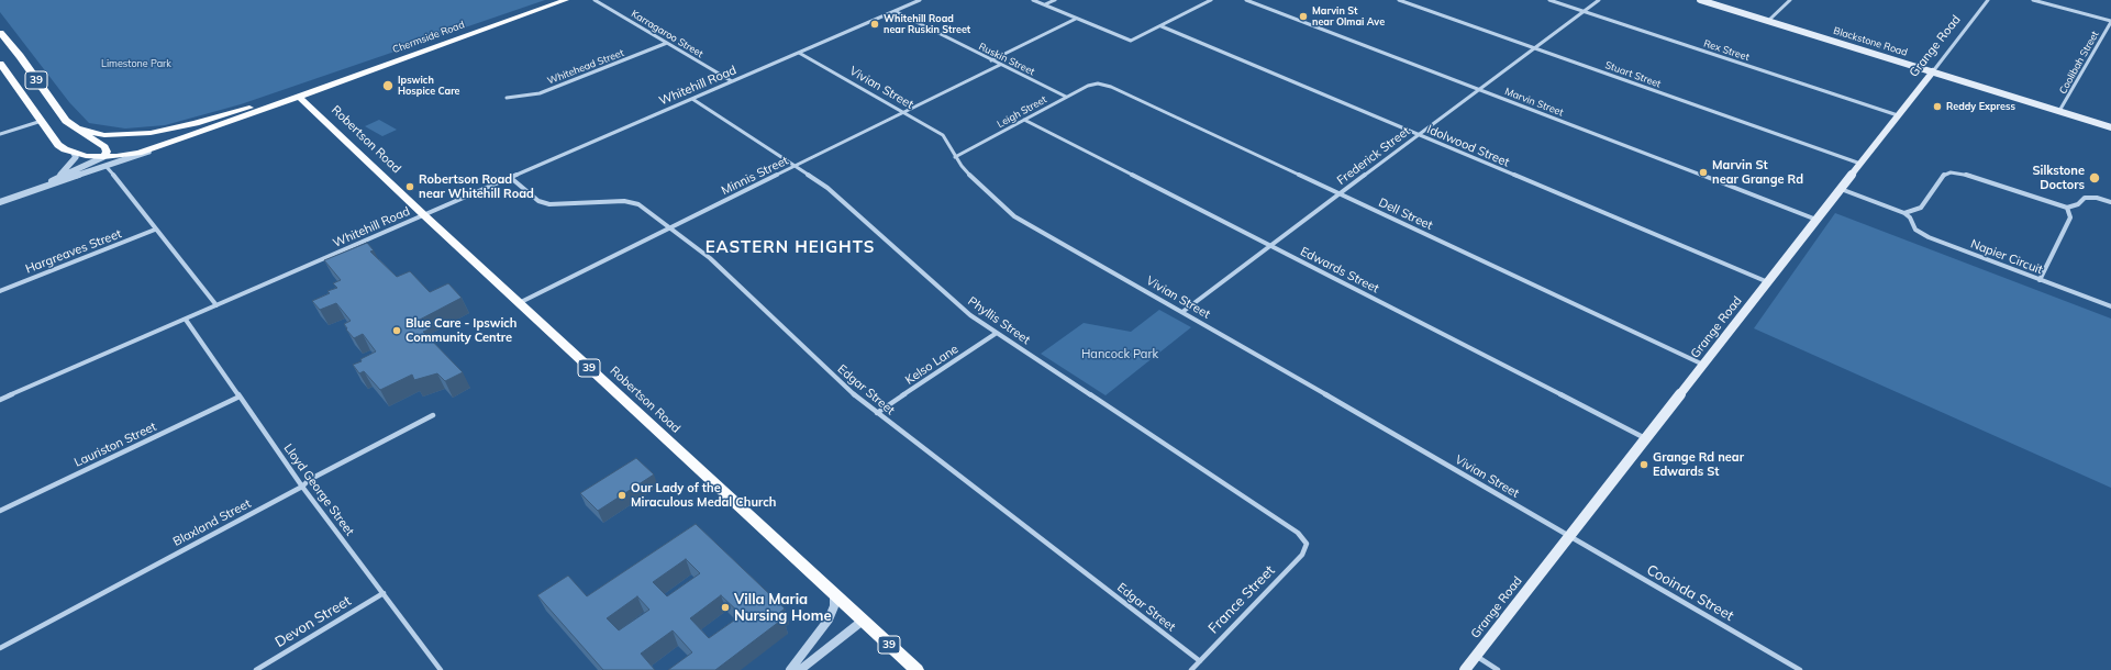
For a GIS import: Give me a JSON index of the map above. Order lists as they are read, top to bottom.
{
  "streets": {
    "main road": [
      "Chermside Road",
      "Blackstone Road",
      "Grange Road",
      "39",
      "Robertson Road"
    ],
    "street": [
      "Karragaroo Street",
      "Rex Street",
      "Ruskin Street",
      "Coolibah Street",
      "Whitehead Street",
      "Stuart Street",
      "Whitehill Road",
      "Vivian Street",
      "Marvin Street",
      "Leigh Street",
      "Idolwood Street",
      "Frederick Street",
      "Minnis Street",
      "Dell Street",
      "Hargreaves Street",
      "Napier Circuit",
      "Edwards Street",
      "Phyllis Street",
      "Kelso Lane",
      "Edgar Street",
      "Lauriston Street",
      "Lloyd George Street",
      "Blaxland Street",
      "Cooinda Street",
      "France Street",
      "Devon Street"
    ]
  },
  "crossings": [
    ["Karragaroo Street", "Whitehead Street"],
    ["Karragaroo Street", "Whitehill Road"],
    ["Chermside Road", "39"],
    ["Chermside Road", "Robertson Road"],
    ["Blackstone Road", "Grange Road"],
    ["Blackstone Road", "Coolibah Street"],
    ["Grange Road", "Rex Street"],
    ["Grange Road", "Stuart Street"],
    ["Grange Road", "Vivian Street"],
    ["Grange Road", "Marvin Street"],
    ["Grange Road", "Idolwood Street"],
    ["Grange Road", "Dell Street"],
    ["Grange Road", "Edwards Street"],
    ["Grange Road", "Cooinda Street"],
    ["Rex Street", "Frederick Street"],
    ["Ruskin Street", "Whitehill Road"],
    ["Ruskin Street", "Leigh Street"],
    ["Ruskin Street", "Minnis Street"],
    ["Stuart Street", "Frederick Street"],
    ["Whitehill Road", "Vivian Street"],
    ["Whitehill Road", "Robertson Road"],
    ["Whitehill Road", "Phyllis Street"],
    ["Whitehill Road", "Edgar Street"],
    ["Whitehill Road", "Lloyd George Street"],
    ["Vivian Street", "Leigh Street"],
    ["Vivian Street", "Frederick Street"],
    ["Vivian Street", "Minnis Street"],
    ["Vivian Street", "Cooinda Street"],
    ["Marvin Street", "Frederick Street"],
    ["Leigh Street", "Dell Street"],
    ["Leigh Street", "Edwards Street"],
    ["Robertson Road", "Minnis Street"],
    ["Idolwood Street", "Frederick Street"],
    ["Frederick Street", "Dell Street"],
    ["Frederick Street", "Edwards Street"],
    ["Minnis Street", "Phyllis Street"],
    ["Minnis Street", "Edgar Street"],
    ["Phyllis Street", "Kelso Lane"],
    ["Phyllis Street", "France Street"],
    ["Kelso Lane", "Edgar Street"],
    ["Edgar Street", "France Street"],
    ["Lauriston Street", "Lloyd George Street"],
    ["Lloyd George Street", "Blaxland Street"],
    ["Lloyd George Street", "Devon Street"]
  ],
  "districts": ["EASTERN HEIGHTS"],
  "parks": ["Limestone Park", "Hancock Park"],
  "places": [
    "Marvin St near Olmai Ave",
    "Whitehill Road near Ruskin Street",
    "Ipswich Hospice Care",
    "Reddy Express",
    "Marvin St near Grange Rd",
    "Silkstone Doctors",
    "Robertson Road near Whitehill Road",
    "Blue Care - Ipswich Community Centre",
    "Grange Rd near Edwards St",
    "Our Lady of the Miraculous Medal Church",
    "Villa Maria Nursing Home"
  ]
}
